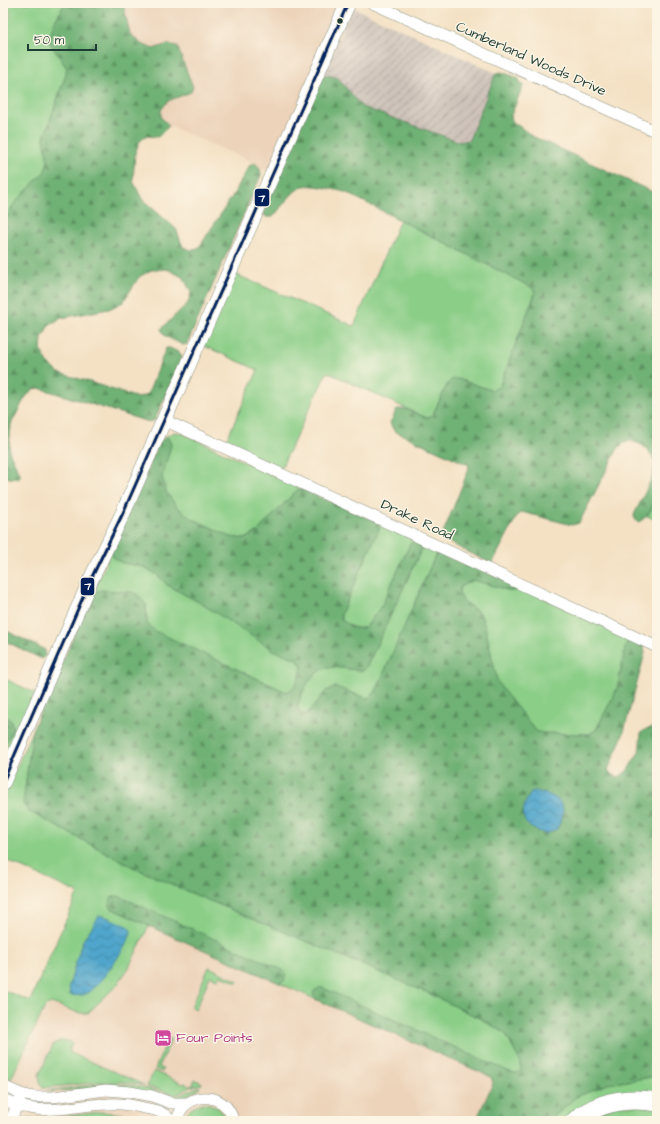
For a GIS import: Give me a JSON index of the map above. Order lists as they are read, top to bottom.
{
  "streets": {
    "street": ["Cumberland Woods Drive", "Drake Road"]
  },
  "places": {
    "hotel": ["Four Points"]
  },
  "lines": ["transit line 7"],
  "scale_bar": "50 m"
}
